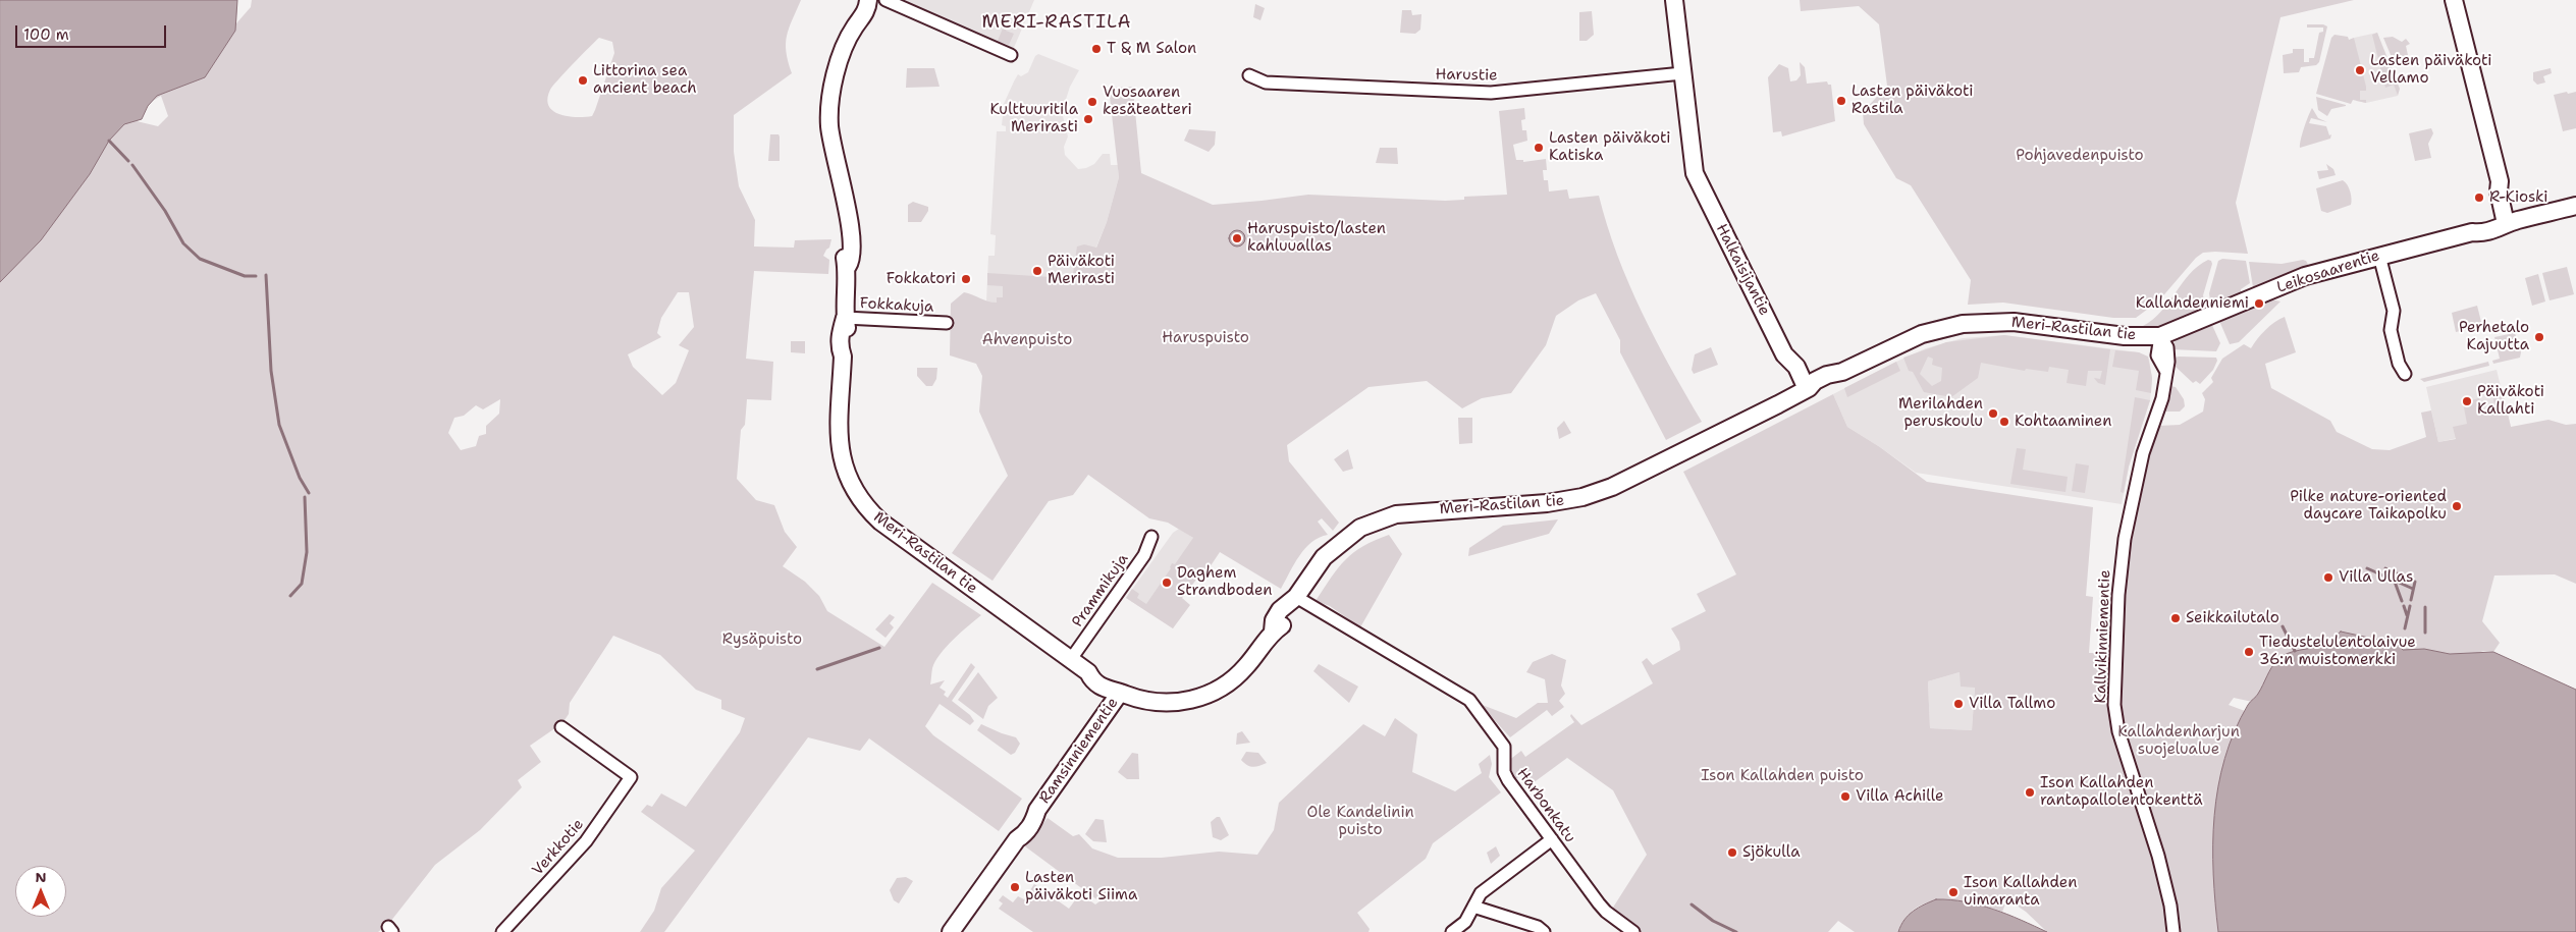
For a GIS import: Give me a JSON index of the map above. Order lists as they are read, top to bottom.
{
  "streets": {
    "street": [
      "Harustie",
      "Halkaisijantie",
      "Leikosaarentie",
      "Fokkakuja",
      "Meri-Rastilan tie",
      "Prammikuja",
      "Kallvikinniementie",
      "Ramsinniementie",
      "Harbonkatu",
      "Verkkotie"
    ]
  },
  "crossings": [
    ["Harustie", "Halkaisijantie"],
    ["Halkaisijantie", "Meri-Rastilan tie"],
    ["Leikosaarentie", "Meri-Rastilan tie"],
    ["Leikosaarentie", "Kallvikinniementie"],
    ["Fokkakuja", "Meri-Rastilan tie"],
    ["Meri-Rastilan tie", "Prammikuja"],
    ["Meri-Rastilan tie", "Kallvikinniementie"],
    ["Meri-Rastilan tie", "Ramsinniementie"],
    ["Meri-Rastilan tie", "Harbonkatu"]
  ],
  "districts": ["MERI-RASTILA"],
  "parks": [
    "Pohjavedenpuisto",
    "Haruspuisto",
    "Ahvenpuisto",
    "Rysäpuisto",
    "Kallahdenharjun suojelualue",
    "Ison Kallahden puisto",
    "Ole Kandelinin puisto"
  ],
  "places": [
    "T & M Salon",
    "Lasten päiväkoti Vellamo",
    "Littorina sea ancient beach",
    "Lasten päiväkoti Rastila",
    "Vuosaaren kesäteatteri",
    "Kulttuuritila Merirasti",
    "Lasten päiväkoti Katiska",
    "R-Kioski",
    "Haruspuisto/lasten kahluuallas",
    "Päiväkoti Merirasti",
    "Fokkatori",
    "Kallahdenniemi",
    "Perhetalo Kajuutta",
    "Päiväkoti Kallahti",
    "Merilahden peruskoulu",
    "Kohtaaminen",
    "Pilke nature-oriented daycare Taikapolku",
    "Villa Ullas",
    "Daghem Strandboden",
    "Seikkailutalo",
    "Tiedustelulentolaivue 36:n muistomerkki",
    "Villa Tallmo",
    "Ison Kallahden rantapallolentokenttä",
    "Villa Achille",
    "Sjökulla",
    "Lasten päiväkoti Siima",
    "Ison Kallahden uimaranta"
  ],
  "scale_bar": "100 m",
  "north": "top"
}
